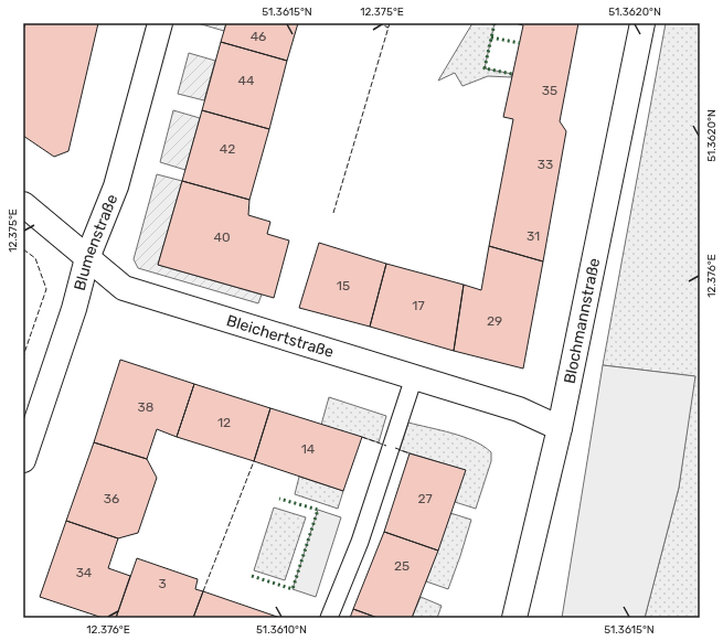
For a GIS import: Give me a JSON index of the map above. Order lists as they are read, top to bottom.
{
  "streets": {
    "street": ["Blumenstraße", "Blochmannstraße", "Bleichertstraße"]
  },
  "crossings": [
    ["Blumenstraße", "Bleichertstraße"],
    ["Blochmannstraße", "Bleichertstraße"]
  ],
  "house_numbers": [
    "46",
    "44",
    "35",
    "42",
    "33",
    "31",
    "40",
    "15",
    "17",
    "29",
    "38",
    "12",
    "14",
    "36",
    "27",
    "25",
    "34",
    "3"
  ],
  "coordinates": [
    "51.3615°N",
    "12.375°E",
    "51.3620°N",
    "12.376°E",
    "51.3610°N"
  ]
}
